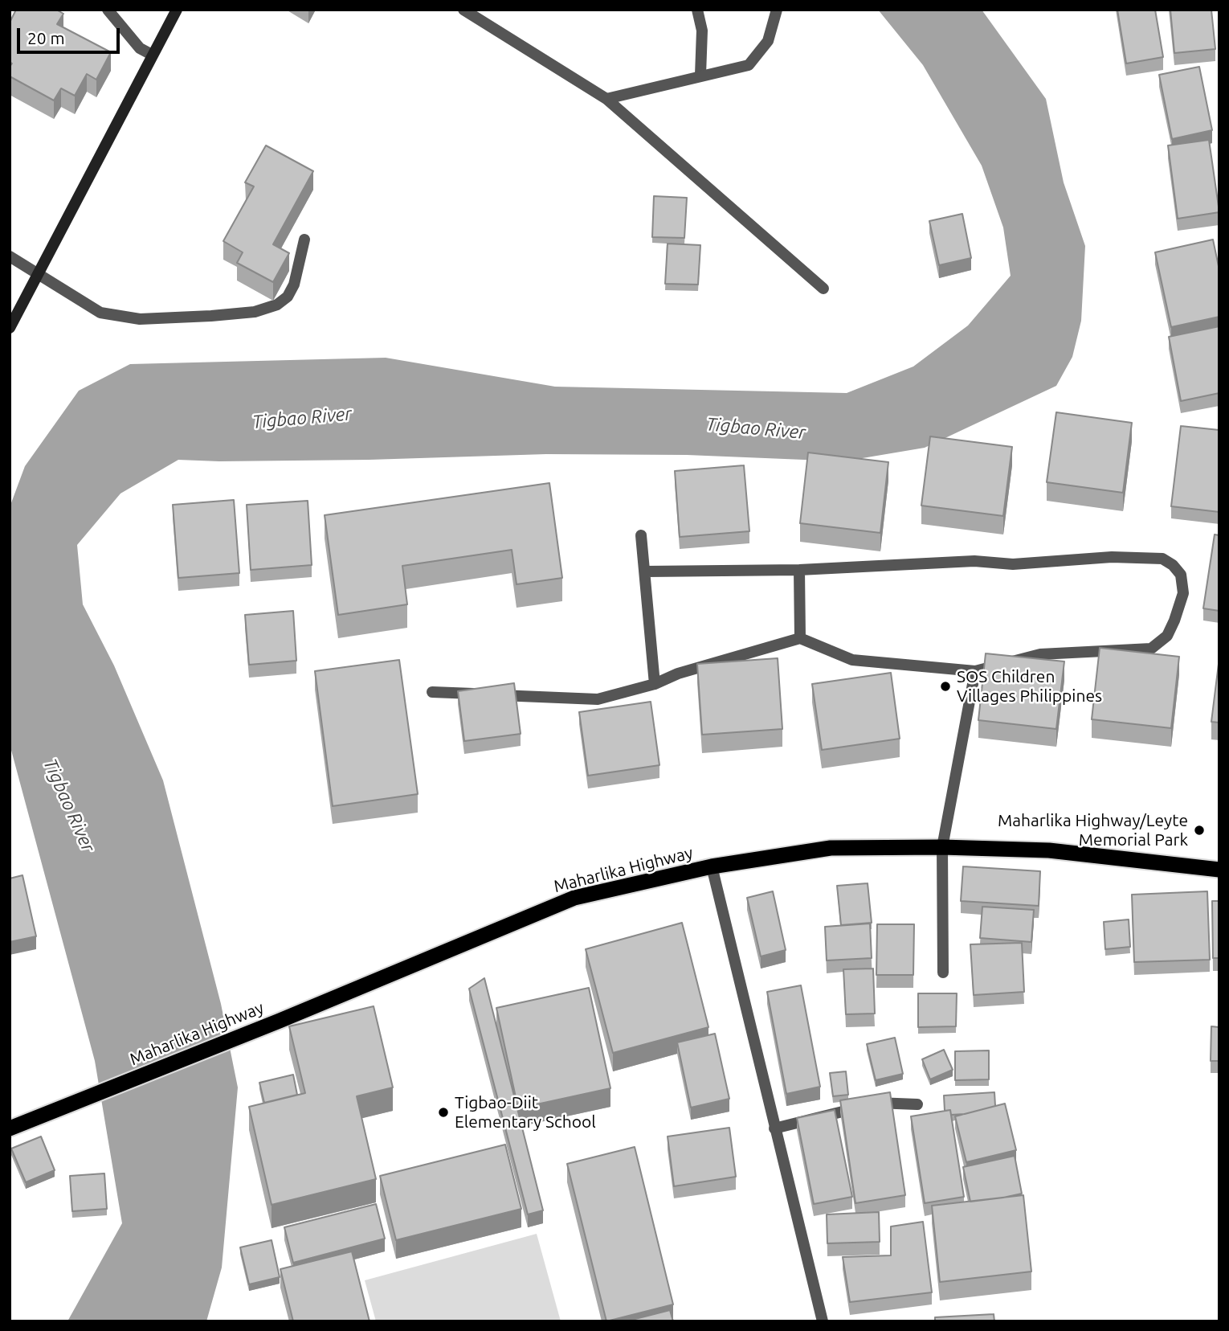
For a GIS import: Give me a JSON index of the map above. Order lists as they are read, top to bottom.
{
  "streets": {
    "highway": ["Maharlika Highway"]
  },
  "water": ["Tigbao River"],
  "places": ["SOS Children Villages Philippines", "Maharlika Highway/Leyte Memorial Park", "Tigbao-Diit Elementary School"],
  "scale_bar": "20 m"
}
